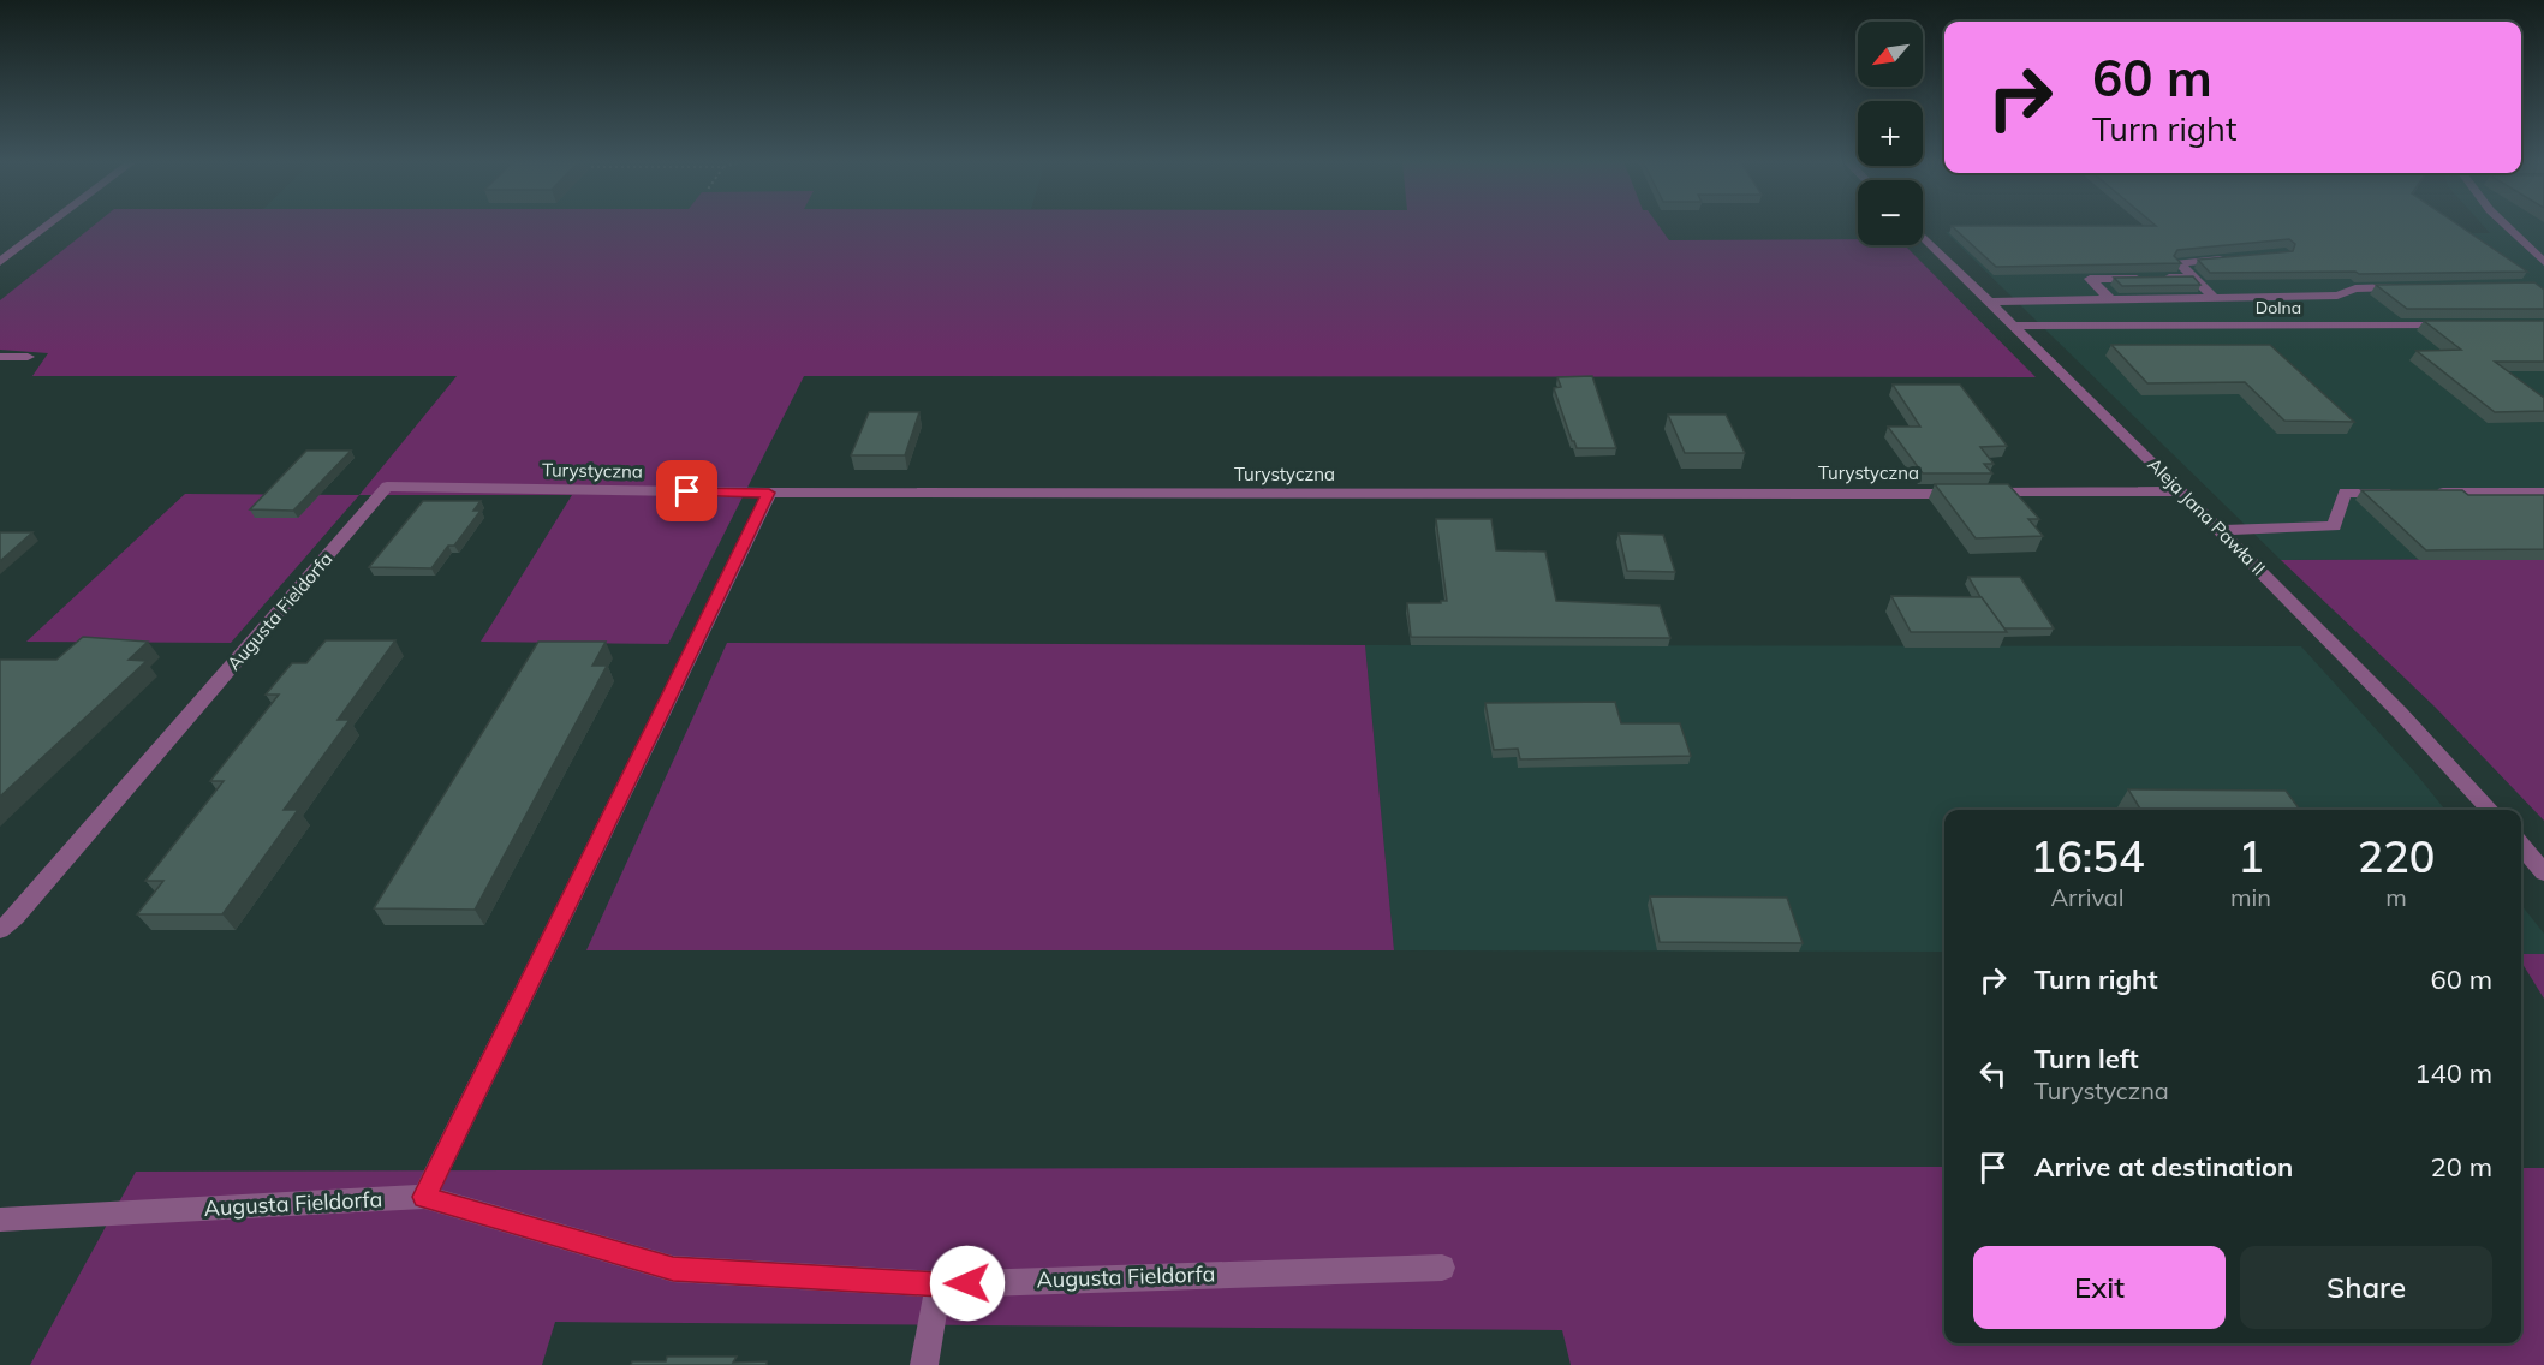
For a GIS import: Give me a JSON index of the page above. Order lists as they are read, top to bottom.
{
  "streets": {
    "street": [
      "Dolna",
      "Turystyczna",
      "Aleja Jana Pawła II",
      "Augusta Fieldorfa"
    ]
  },
  "crossings": [
    ["Dolna", "Aleja Jana Pawła II"],
    ["Turystyczna", "Aleja Jana Pawła II"],
    ["Turystyczna", "Augusta Fieldorfa"]
  ],
  "north": "bottom left",
  "page": {
    "map_buttons": ["+", "−"],
    "turn": ["60 m", "Turn right"],
    "eta": [
      "16:54",
      "Arrival",
      "1",
      "min",
      "220",
      "m"
    ],
    "list": [
      {
        "name": "Turn right",
        "value": "60 m"
      },
      {
        "name": "Turn left",
        "note": "Turystyczna",
        "value": "140 m"
      },
      {
        "name": "Arrive at destination",
        "value": "20 m"
      }
    ],
    "buttons": ["Exit", "Share"]
  }
}
